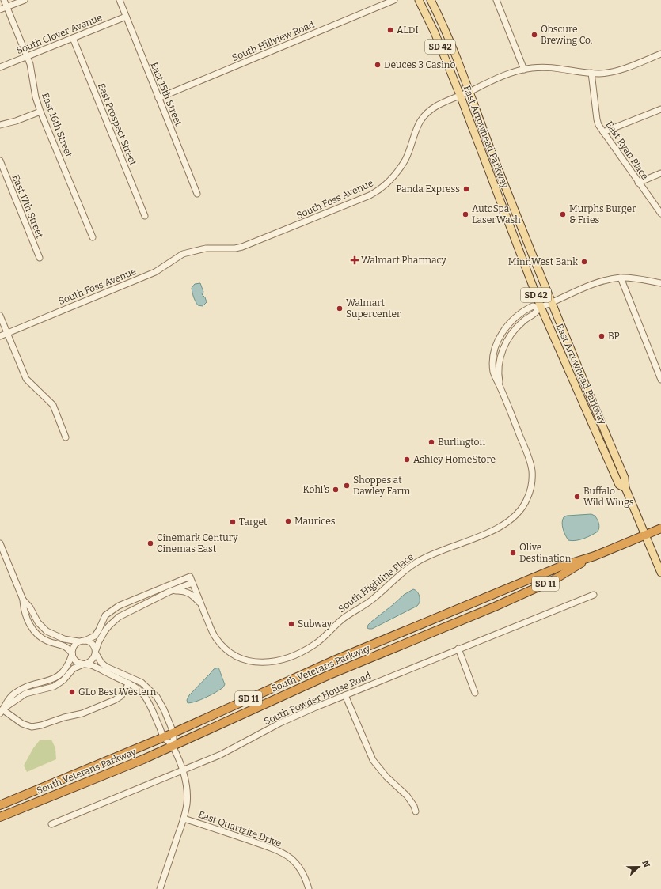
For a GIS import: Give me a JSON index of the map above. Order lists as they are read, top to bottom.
{
  "streets": {
    "highway": ["SD 11", "South Veterans Parkway"],
    "main road": ["SD 42", "East Arrowhead Parkway"],
    "street": [
      "South Clover Avenue",
      "South Hillview Road",
      "East 15th Street",
      "East Prospect Street",
      "East 16th Street",
      "East Ryan Place",
      "South Foss Avenue",
      "East 17th Street",
      "South Highline Place",
      "South Powder House Road",
      "East Quartzite Drive"
    ]
  },
  "crossings": [
    ["South Clover Avenue", "East 15th Street"],
    ["South Clover Avenue", "East Prospect Street"],
    ["South Clover Avenue", "East 16th Street"],
    ["South Hillview Road", "East 15th Street"],
    ["East Arrowhead Parkway", "South Foss Avenue"],
    ["East Arrowhead Parkway", "South Highline Place"],
    ["East Arrowhead Parkway", "South Veterans Parkway"],
    ["East Ryan Place", "South Foss Avenue"]
  ],
  "places": {
    "other": [
      "ALDI",
      "Obscure Brewing Co.",
      "Deuces 3 Casino",
      "Panda Express",
      "AutoSpa LaserWash",
      "Murphs Burger & Fries",
      "MinnWest Bank",
      "Walmart Supercenter",
      "BP",
      "Burlington",
      "Ashley HomeStore",
      "Shoppes at Dawley Farm",
      "Kohl's",
      "Buffalo Wild Wings",
      "Maurices",
      "Target",
      "Cinemark Century Cinemas East",
      "Olive Destination",
      "Subway",
      "GLo Best Western"
    ],
    "health": ["Walmart Pharmacy"]
  },
  "north": "right"
}
